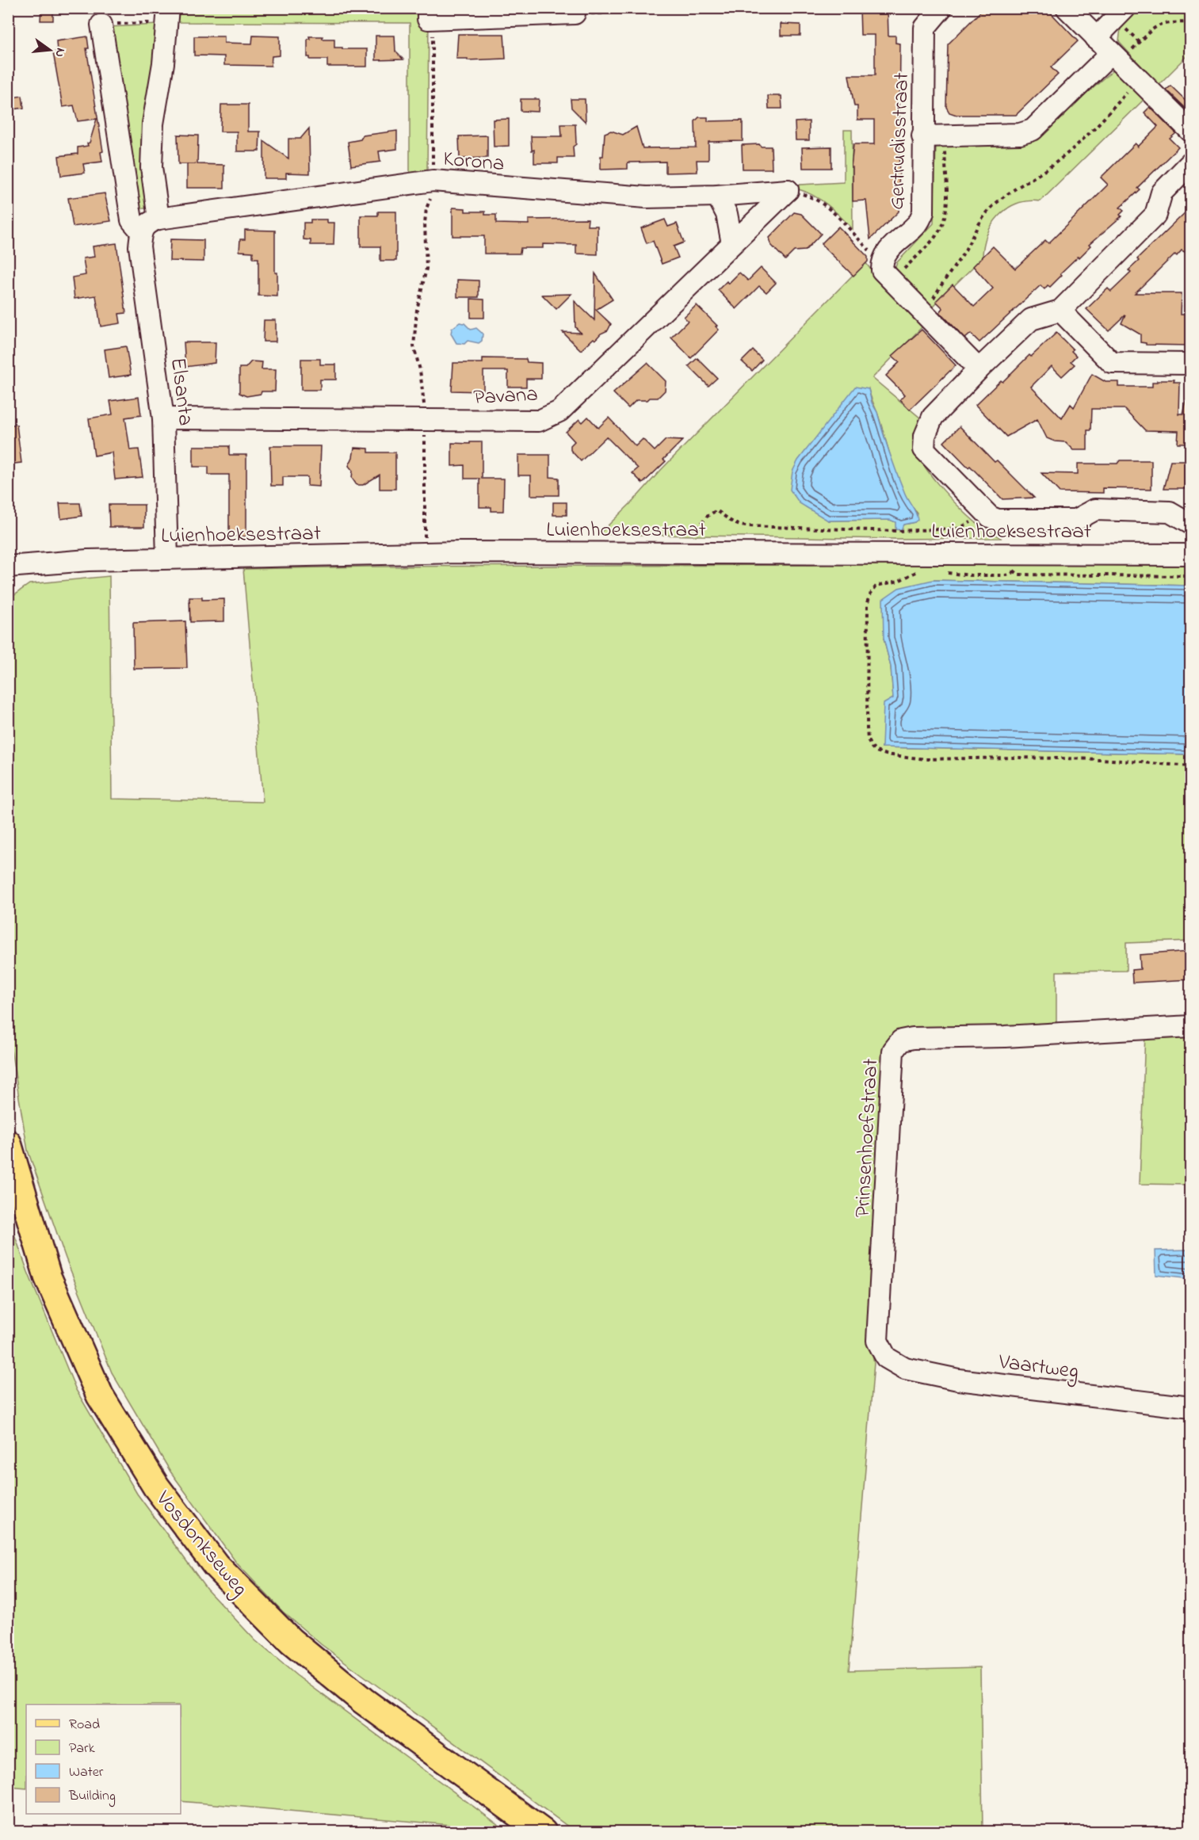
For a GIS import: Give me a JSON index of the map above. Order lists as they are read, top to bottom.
{
  "streets": {
    "main road": ["Vosdonkseweg"],
    "street": [
      "Gertrudisstraat",
      "Korona",
      "Elsanta",
      "Pavana",
      "Luienhoeksestraat",
      "Prinsenhoefstraat",
      "Vaartweg"
    ]
  },
  "crossings": [
    ["Korona", "Pavana"],
    ["Elsanta", "Pavana"],
    ["Elsanta", "Luienhoeksestraat"],
    ["Prinsenhoefstraat", "Vaartweg"]
  ],
  "legend": [
    "Road",
    "Park",
    "Water",
    "Building"
  ],
  "north": "right"
}
